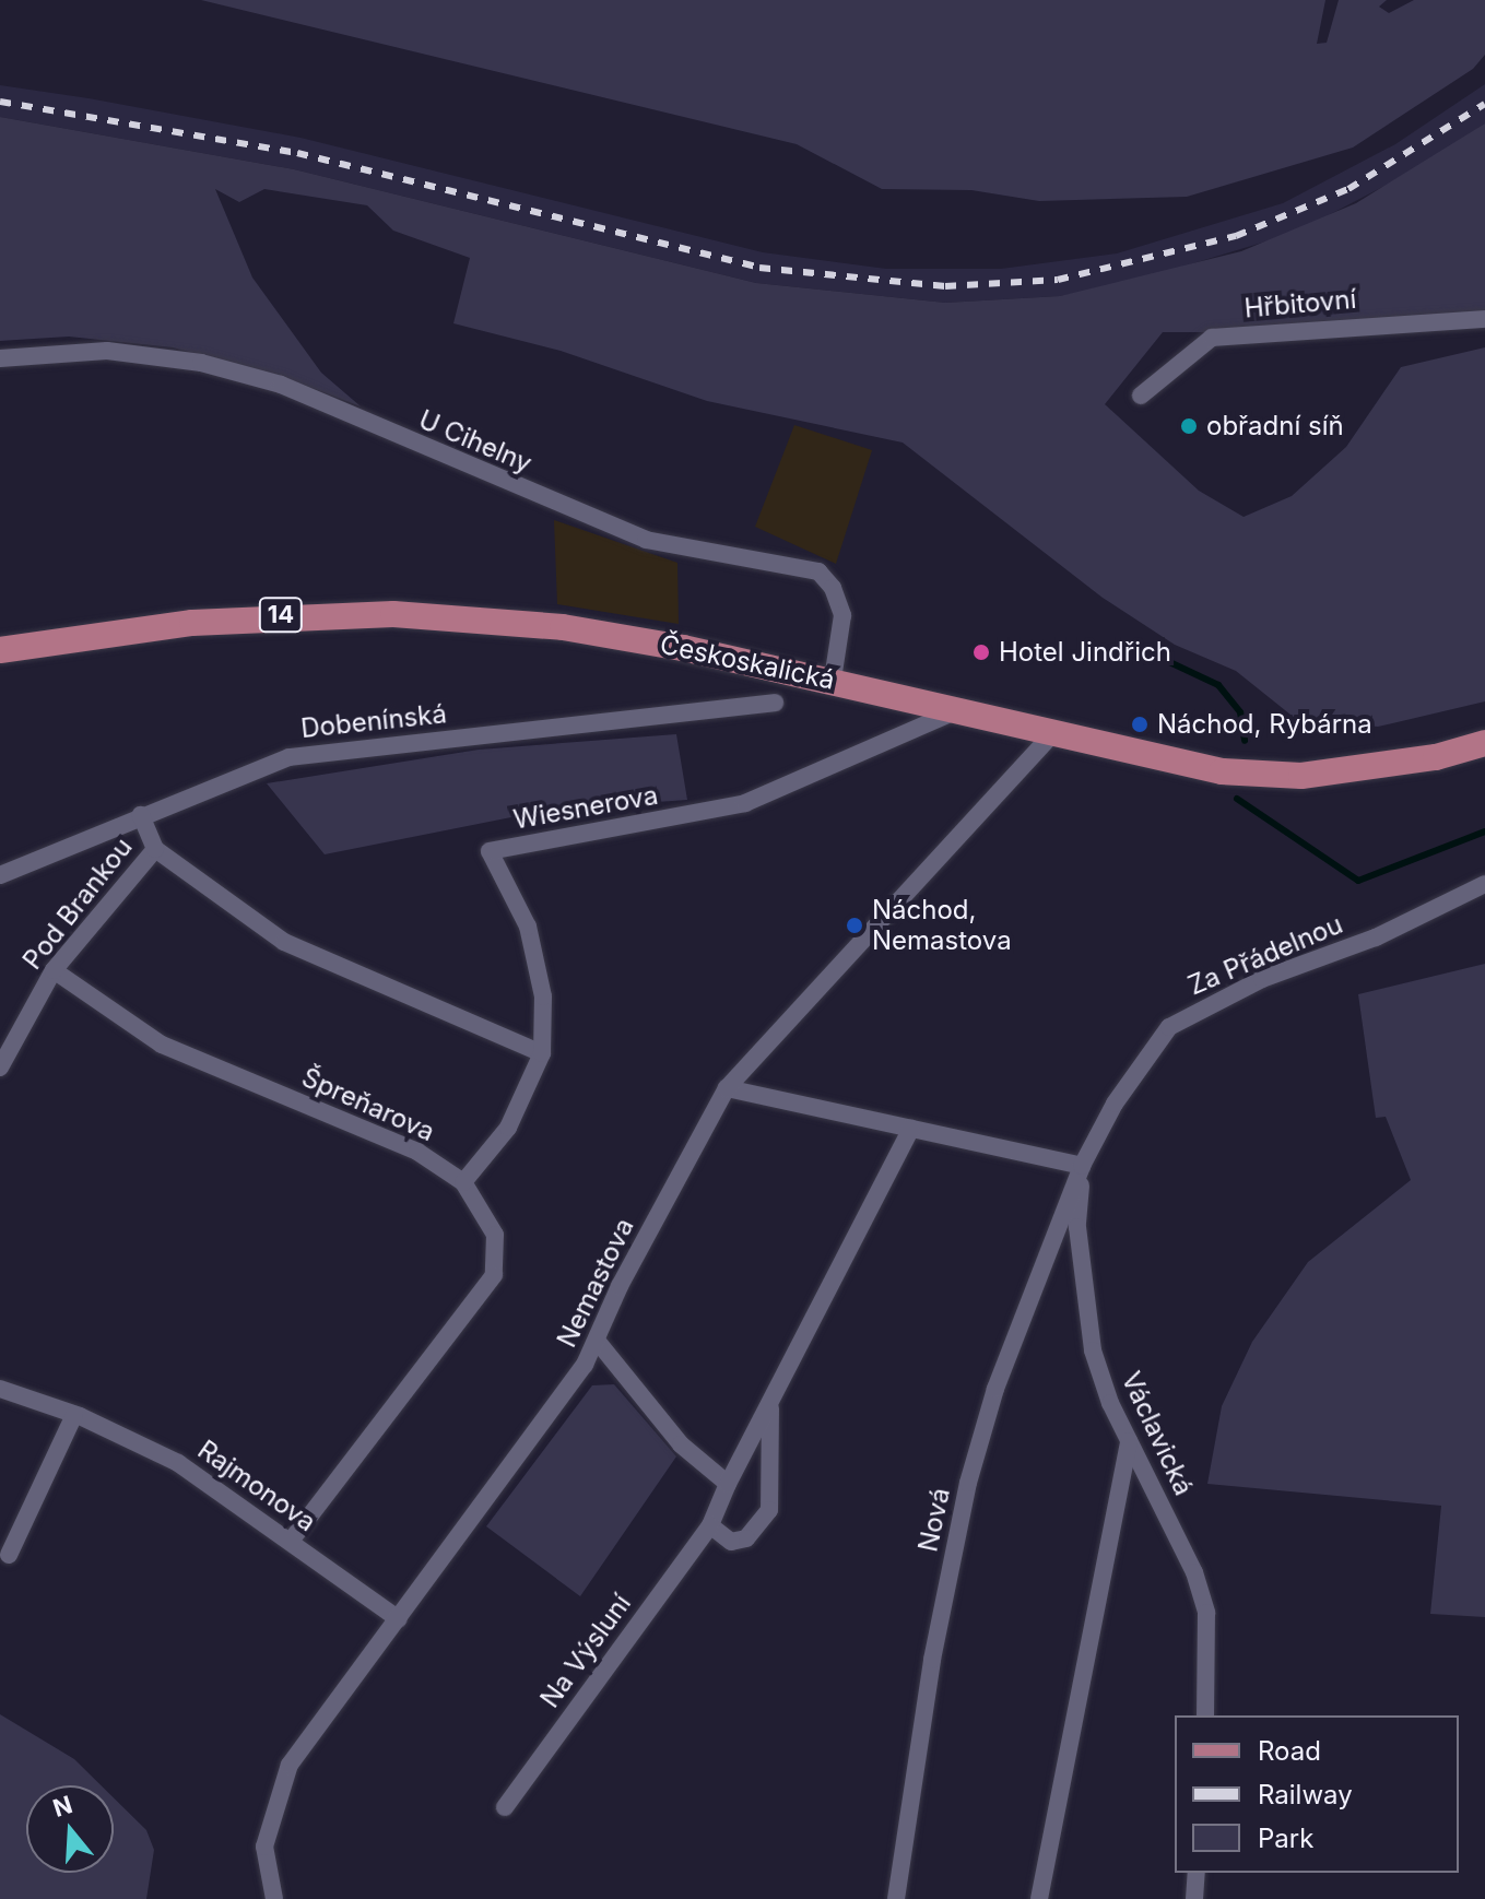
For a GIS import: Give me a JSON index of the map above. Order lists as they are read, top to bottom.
{
  "streets": {
    "main road": ["14", "Českoskalická"],
    "street": [
      "Hřbitovní",
      "U Cihelny",
      "Dobenínská",
      "Wiesnerova",
      "Pod Brankou",
      "Za Přádelnou",
      "Špreňarova",
      "Nemastova",
      "Václavická",
      "Rajmonova",
      "Nová",
      "Na Výsluní"
    ]
  },
  "crossings": [
    ["U Cihelny", "Českoskalická"],
    ["Českoskalická", "Wiesnerova"],
    ["Českoskalická", "Nemastova"],
    ["Dobenínská", "Pod Brankou"],
    ["Pod Brankou", "Špreňarova"],
    ["Za Přádelnou", "Václavická"],
    ["Za Přádelnou", "Nová"],
    ["Špreňarova", "Rajmonova"],
    ["Nemastova", "Rajmonova"],
    ["Václavická", "Nová"]
  ],
  "places": [
    "obřadní síň",
    "Hotel Jindřich",
    "Náchod, Rybárna",
    "Náchod, Nemastova"
  ],
  "legend": ["Road", "Railway", "Park"],
  "north": "top"
}
